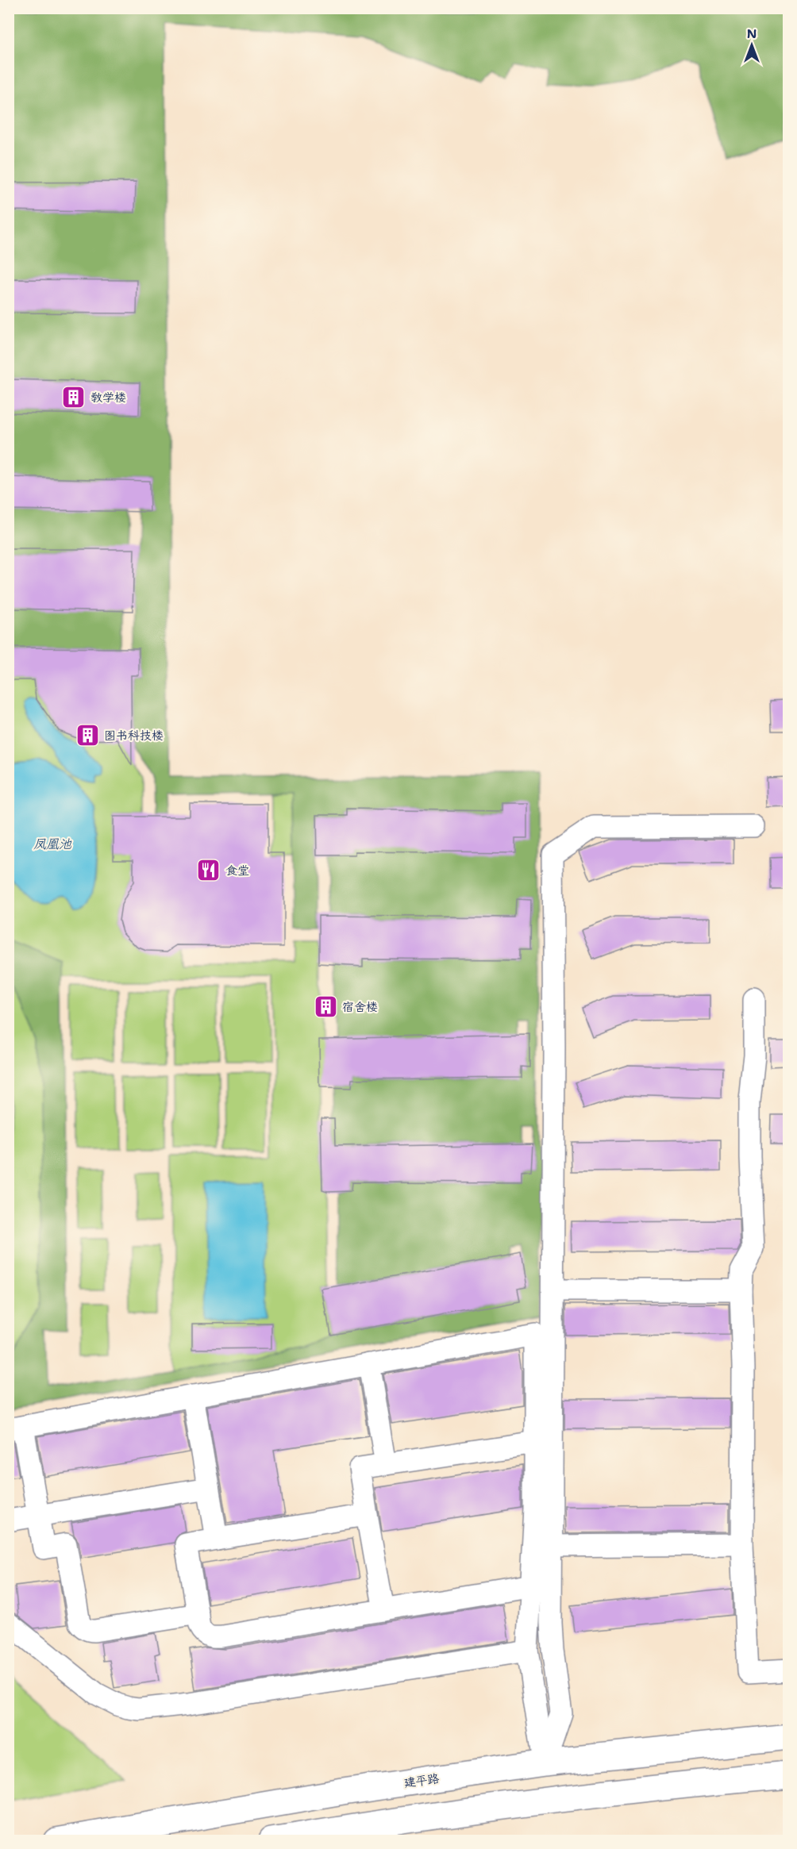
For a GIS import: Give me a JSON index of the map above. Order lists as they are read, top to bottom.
{
  "streets": {
    "highway": ["建平路"]
  },
  "water": ["凤凰池"],
  "places": {
    "building": ["教学楼", "图书科技楼", "宿舍楼"],
    "restaurant": ["食堂"]
  },
  "north": "top"
}
